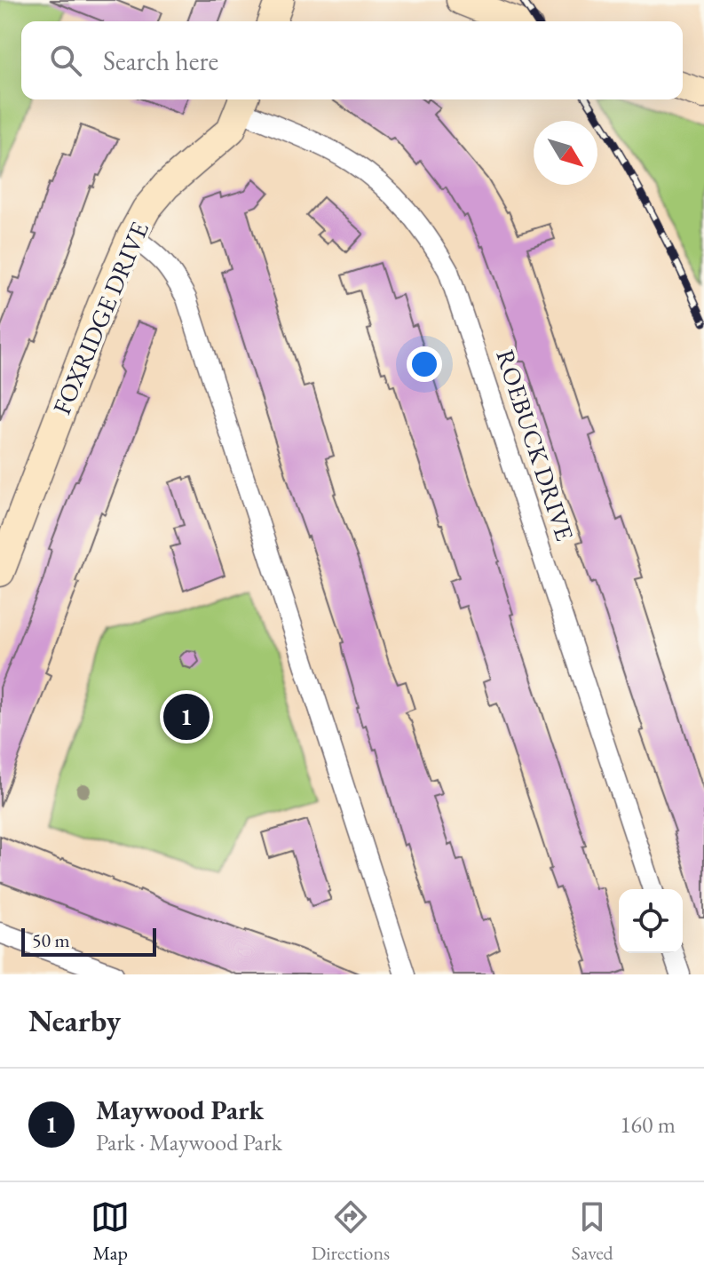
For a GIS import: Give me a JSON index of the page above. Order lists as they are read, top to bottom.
{
  "streets": {
    "street": ["FOXRIDGE DRIVE", "ROEBUCK DRIVE"]
  },
  "crossings": [
    ["FOXRIDGE DRIVE", "ROEBUCK DRIVE"]
  ],
  "scale_bar": "50 m",
  "north": "bottom right",
  "page": {
    "search": "Search here",
    "pins": "1",
    "scale": "50 m",
    "heading": "Nearby",
    "list": [
      {
        "mark": "1",
        "name": "Maywood Park",
        "note": "Park · Maywood Park",
        "value": "160 m"
      }
    ],
    "nav": ["Map", "Directions", "Saved"]
  }
}
